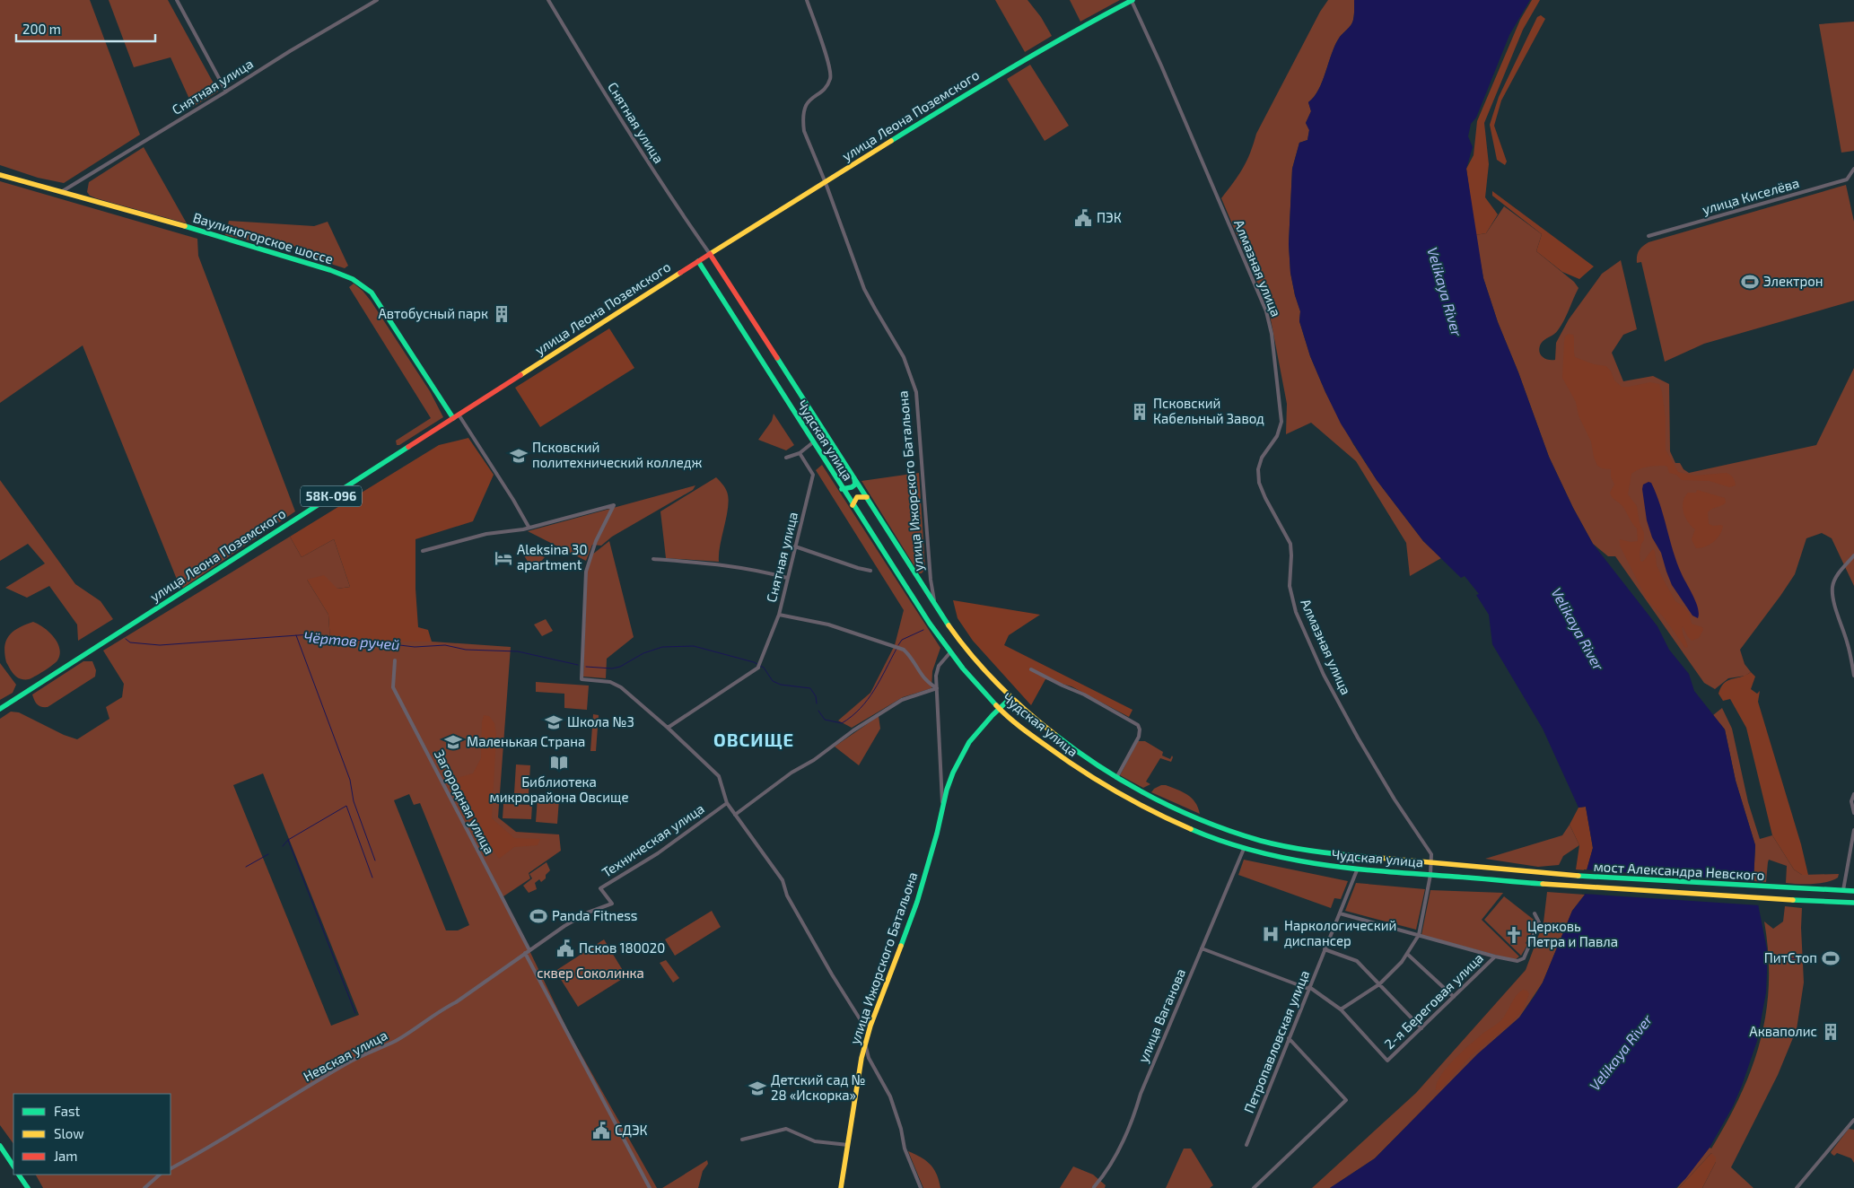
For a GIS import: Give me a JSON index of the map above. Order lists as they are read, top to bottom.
{
  "streets": {
    "main road": [
      "улица Леона Поземского",
      "Ваулиногорское шоссе",
      "Чудская улица",
      "улица Ижорского Батальона",
      "58К-096",
      "мост Александра Невского"
    ],
    "street": [
      "Снятная улица",
      "улица Киселёва",
      "Алмазная улица",
      "Загородная улица",
      "Техническая улица",
      "2-я Береговая улица",
      "улица Ваганова",
      "Петропавловская улица",
      "Невская улица"
    ]
  },
  "crossings": [
    ["Снятная улица", "улица Леона Поземского"],
    ["Снятная улица", "Ваулиногорское шоссе"],
    ["Снятная улица", "Чудская улица"],
    ["улица Леона Поземского", "Ваулиногорское шоссе"],
    ["улица Леона Поземского", "Алмазная улица"],
    ["улица Леона Поземского", "Чудская улица"],
    ["улица Леона Поземского", "улица Ижорского Батальона"],
    ["Алмазная улица", "Чудская улица"],
    ["Чудская улица", "улица Ижорского Батальона"],
    ["Чудская улица", "мост Александра Невского"],
    ["Чудская улица", "улица Ваганова"],
    ["Чудская улица", "Петропавловская улица"],
    ["Загородная улица", "Техническая улица"],
    ["Техническая улица", "Невская улица"]
  ],
  "districts": ["ОВСИЩЕ"],
  "water": ["Velikaya River", "Чёртов ручей"],
  "parks": ["сквер Соколинка"],
  "places": {
    "public building": ["ПЭК", "Псков 180020", "СДЭК"],
    "sports": ["Электрон", "Panda Fitness", "ПитСтоп"],
    "building": ["Автобусный парк", "Псковский Кабельный Завод", "Акваполис"],
    "school or university": [
      "Псковский политехнический колледж",
      "Школа №3",
      "Маленькая Страна",
      "Детский сад № 28 «Искорка»"
    ],
    "hotel": ["Aleksina 30 apartment"],
    "library": ["Библиотека микрорайона Овсище"],
    "hospital": ["Наркологический диспансер"],
    "church": ["Церковь Петра и Павла"]
  },
  "legend": ["Fast", "Slow", "Jam"],
  "scale_bar": "200 m"
}
